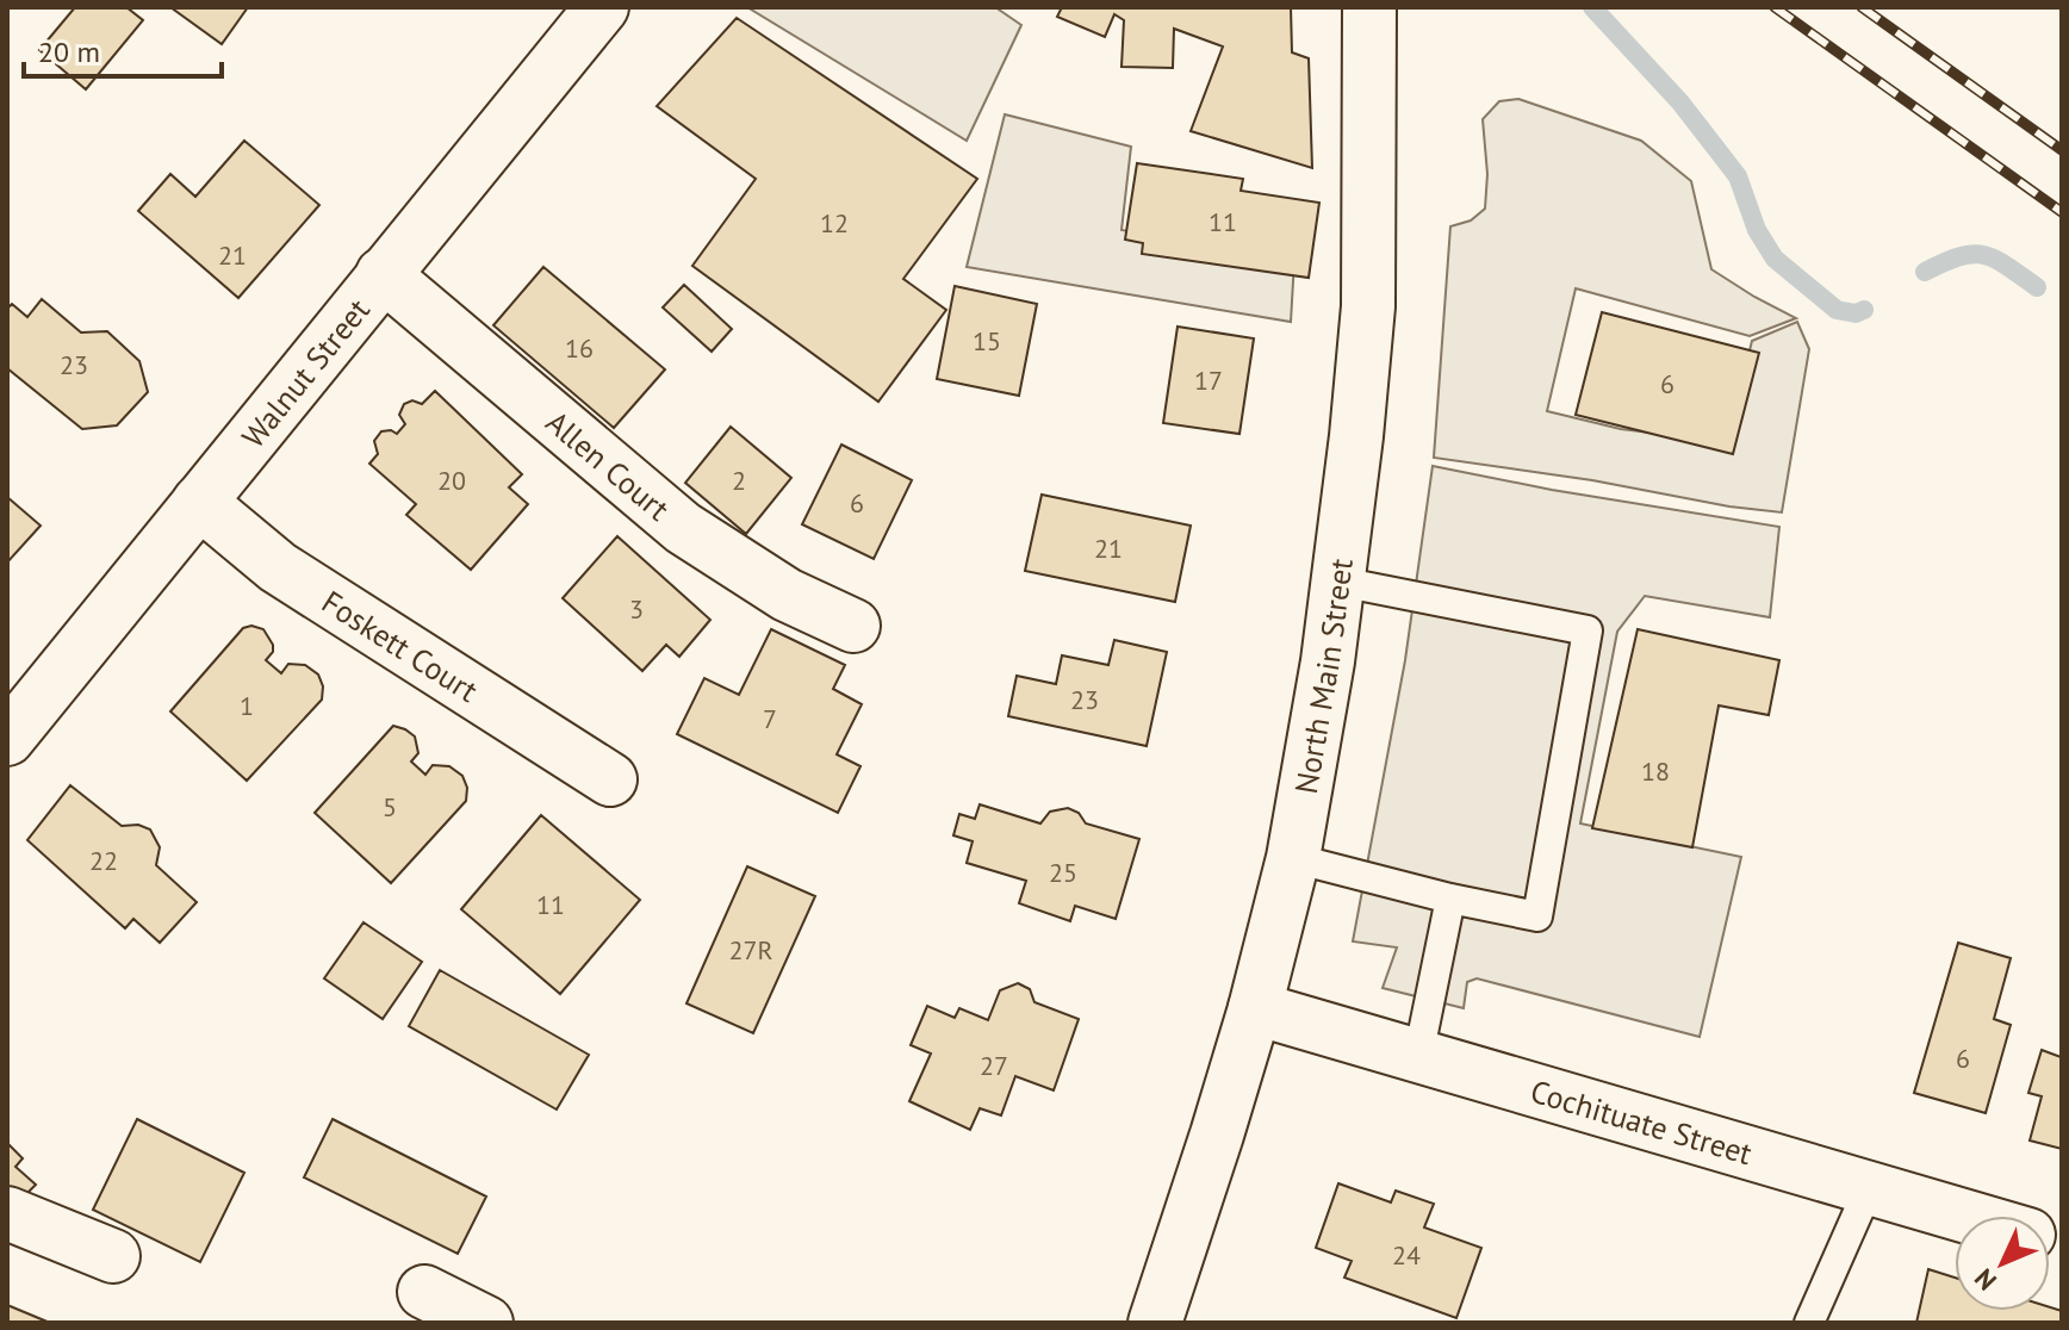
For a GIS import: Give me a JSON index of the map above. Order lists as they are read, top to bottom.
{
  "streets": {
    "street": [
      "Walnut Street",
      "Allen Court",
      "Foskett Court",
      "North Main Street",
      "Cochituate Street"
    ]
  },
  "crossings": [
    ["Walnut Street", "Allen Court"],
    ["Walnut Street", "Foskett Court"],
    ["North Main Street", "Cochituate Street"]
  ],
  "house_numbers": [
    "11",
    "12",
    "21",
    "15",
    "16",
    "23",
    "17",
    "6",
    "20",
    "2",
    "6",
    "21",
    "3",
    "23",
    "1",
    "7",
    "18",
    "5",
    "22",
    "25",
    "11",
    "27R",
    "6",
    "27",
    "24"
  ],
  "scale_bar": "20 m",
  "north": "bottom left"
}
